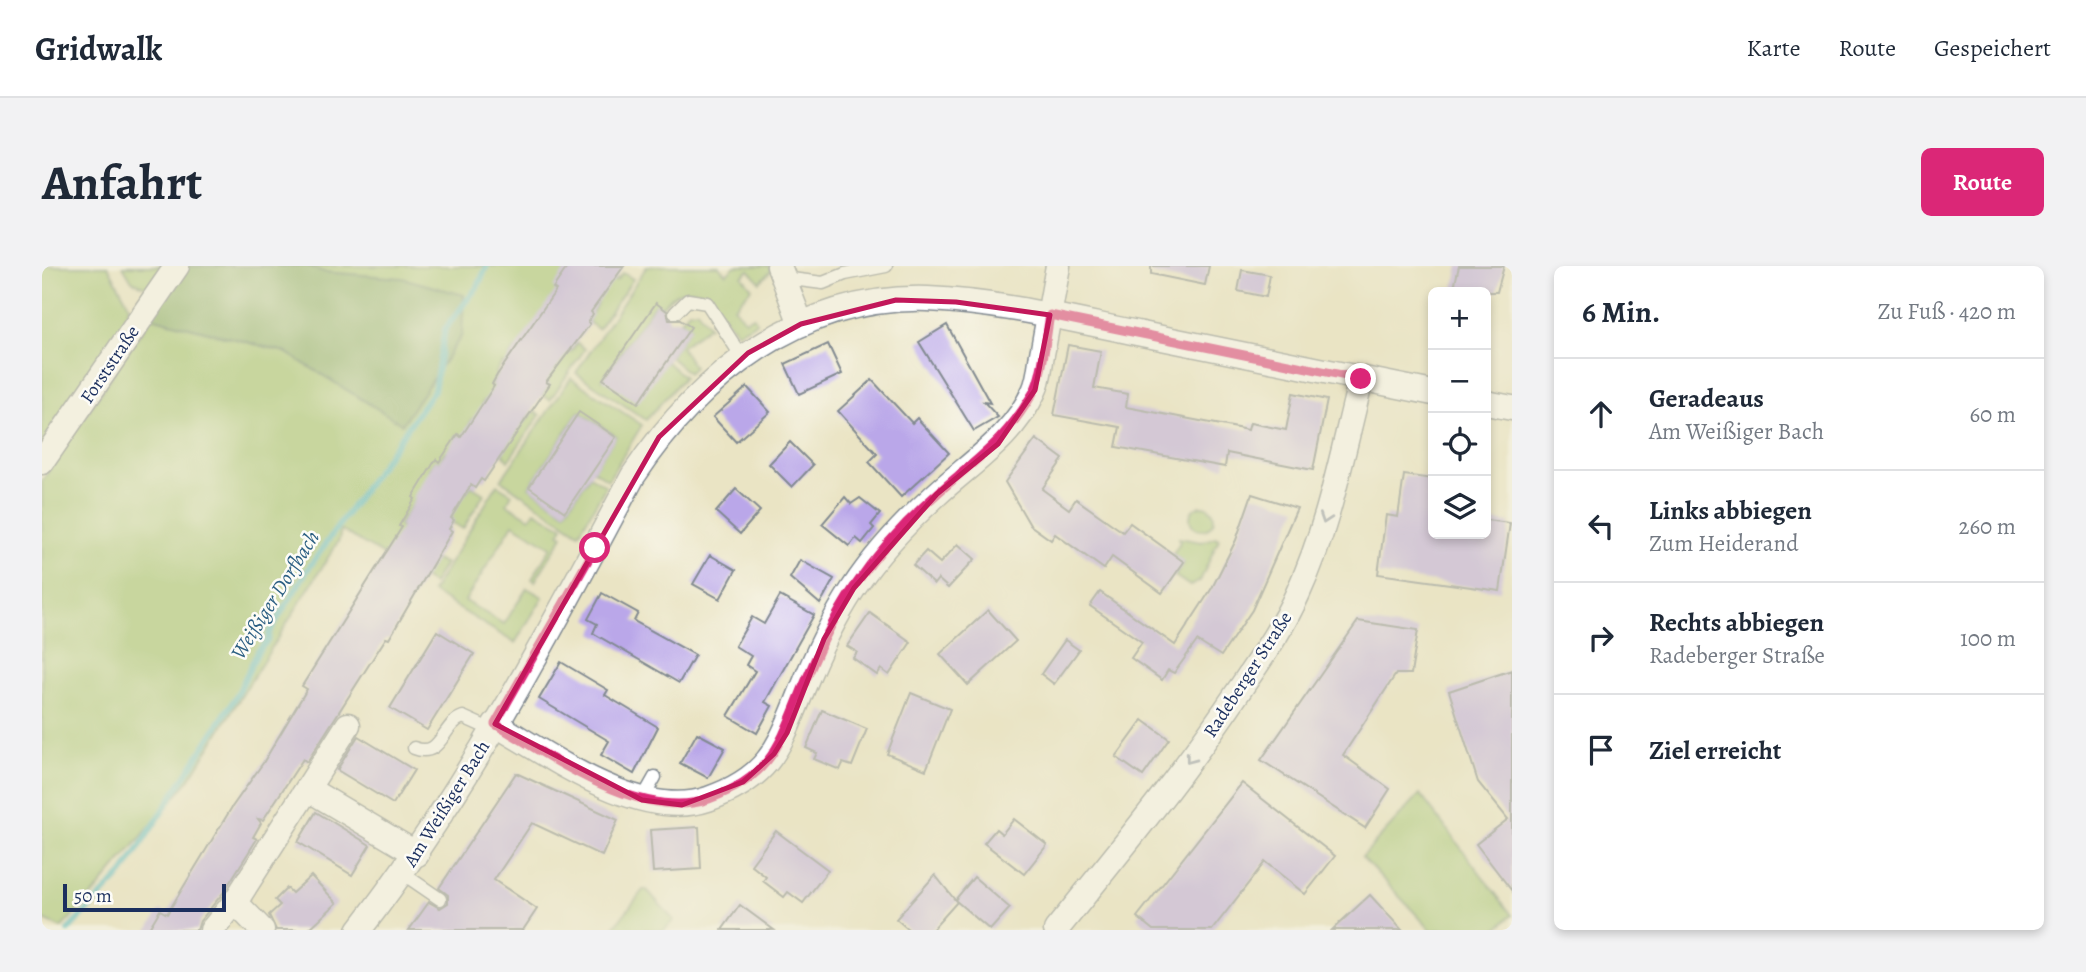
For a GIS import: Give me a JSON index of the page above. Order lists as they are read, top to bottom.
{
  "streets": {
    "street": ["Forststraße", "Radeberger Straße", "Am Weißiger Bach"]
  },
  "one_way": ["Radeberger Straße"],
  "water": ["Weißiger Dorfbach"],
  "scale_bar": "50 m",
  "page": {
    "header": "Gridwalk",
    "nav": ["Karte", "Route", "Gespeichert"],
    "buttons": "Route",
    "title": "Anfahrt",
    "heading": ["6 Min.", "Zu Fuß · 420 m"],
    "map_buttons": ["+", "−"],
    "list": [
      ["Geradeaus", "Am Weißiger Bach", "60 m"],
      ["Links abbiegen", "Zum Heiderand", "260 m"],
      ["Rechts abbiegen", "Radeberger Straße", "100 m"],
      "Ziel erreicht"
    ],
    "scale": "50 m"
  }
}
